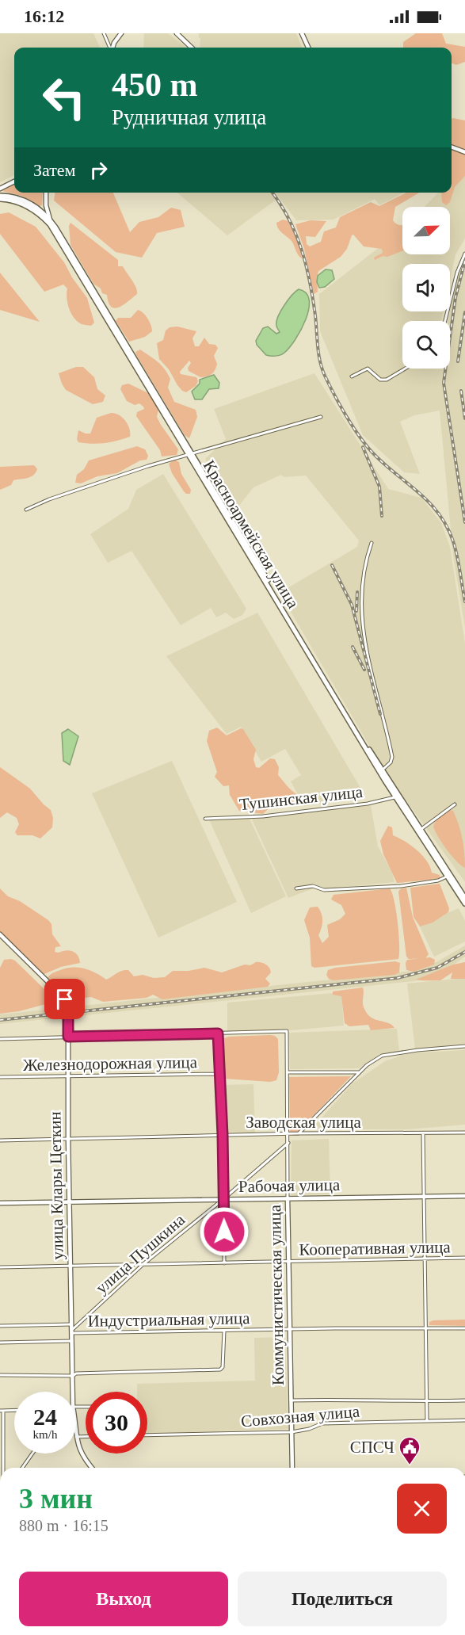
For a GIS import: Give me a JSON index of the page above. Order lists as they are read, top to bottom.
{
  "streets": {
    "main road": ["Красноармейская улица"],
    "street": [
      "Тушинская улица",
      "Железнодорожная улица",
      "Заводская улица",
      "улица Клары Цеткин",
      "Рабочая улица",
      "Кооперативная улица",
      "улица Пушкина",
      "Коммунистическая улица",
      "Индустриальная улица",
      "Совхозная улица"
    ]
  },
  "crossings": [
    ["Красноармейская улица", "Тушинская улица"],
    ["Железнодорожная улица", "улица Клары Цеткин"],
    ["Заводская улица", "улица Клары Цеткин"],
    ["Заводская улица", "Коммунистическая улица"],
    ["улица Клары Цеткин", "Рабочая улица"],
    ["улица Клары Цеткин", "Кооперативная улица"],
    ["улица Клары Цеткин", "улица Пушкина"],
    ["улица Клары Цеткин", "Индустриальная улица"],
    ["Рабочая улица", "улица Пушкина"],
    ["Рабочая улица", "Коммунистическая улица"],
    ["Кооперативная улица", "улица Пушкина"],
    ["Кооперативная улица", "Коммунистическая улица"],
    ["улица Пушкина", "Коммунистическая улица"],
    ["улица Пушкина", "Индустриальная улица"],
    ["Коммунистическая улица", "Индустриальная улица"],
    ["Коммунистическая улица", "Совхозная улица"]
  ],
  "places": {
    "public building": ["СПСЧ"]
  },
  "north": "top right",
  "page": {
    "status": "16:12",
    "turn": ["450 m", "Рудничная улица"],
    "then": "Затем",
    "speed": "24 km/h",
    "limit": "30",
    "heading": ["3 мин", "880 m · 16:15"],
    "buttons": ["Выход", "Поделиться"]
  }
}
